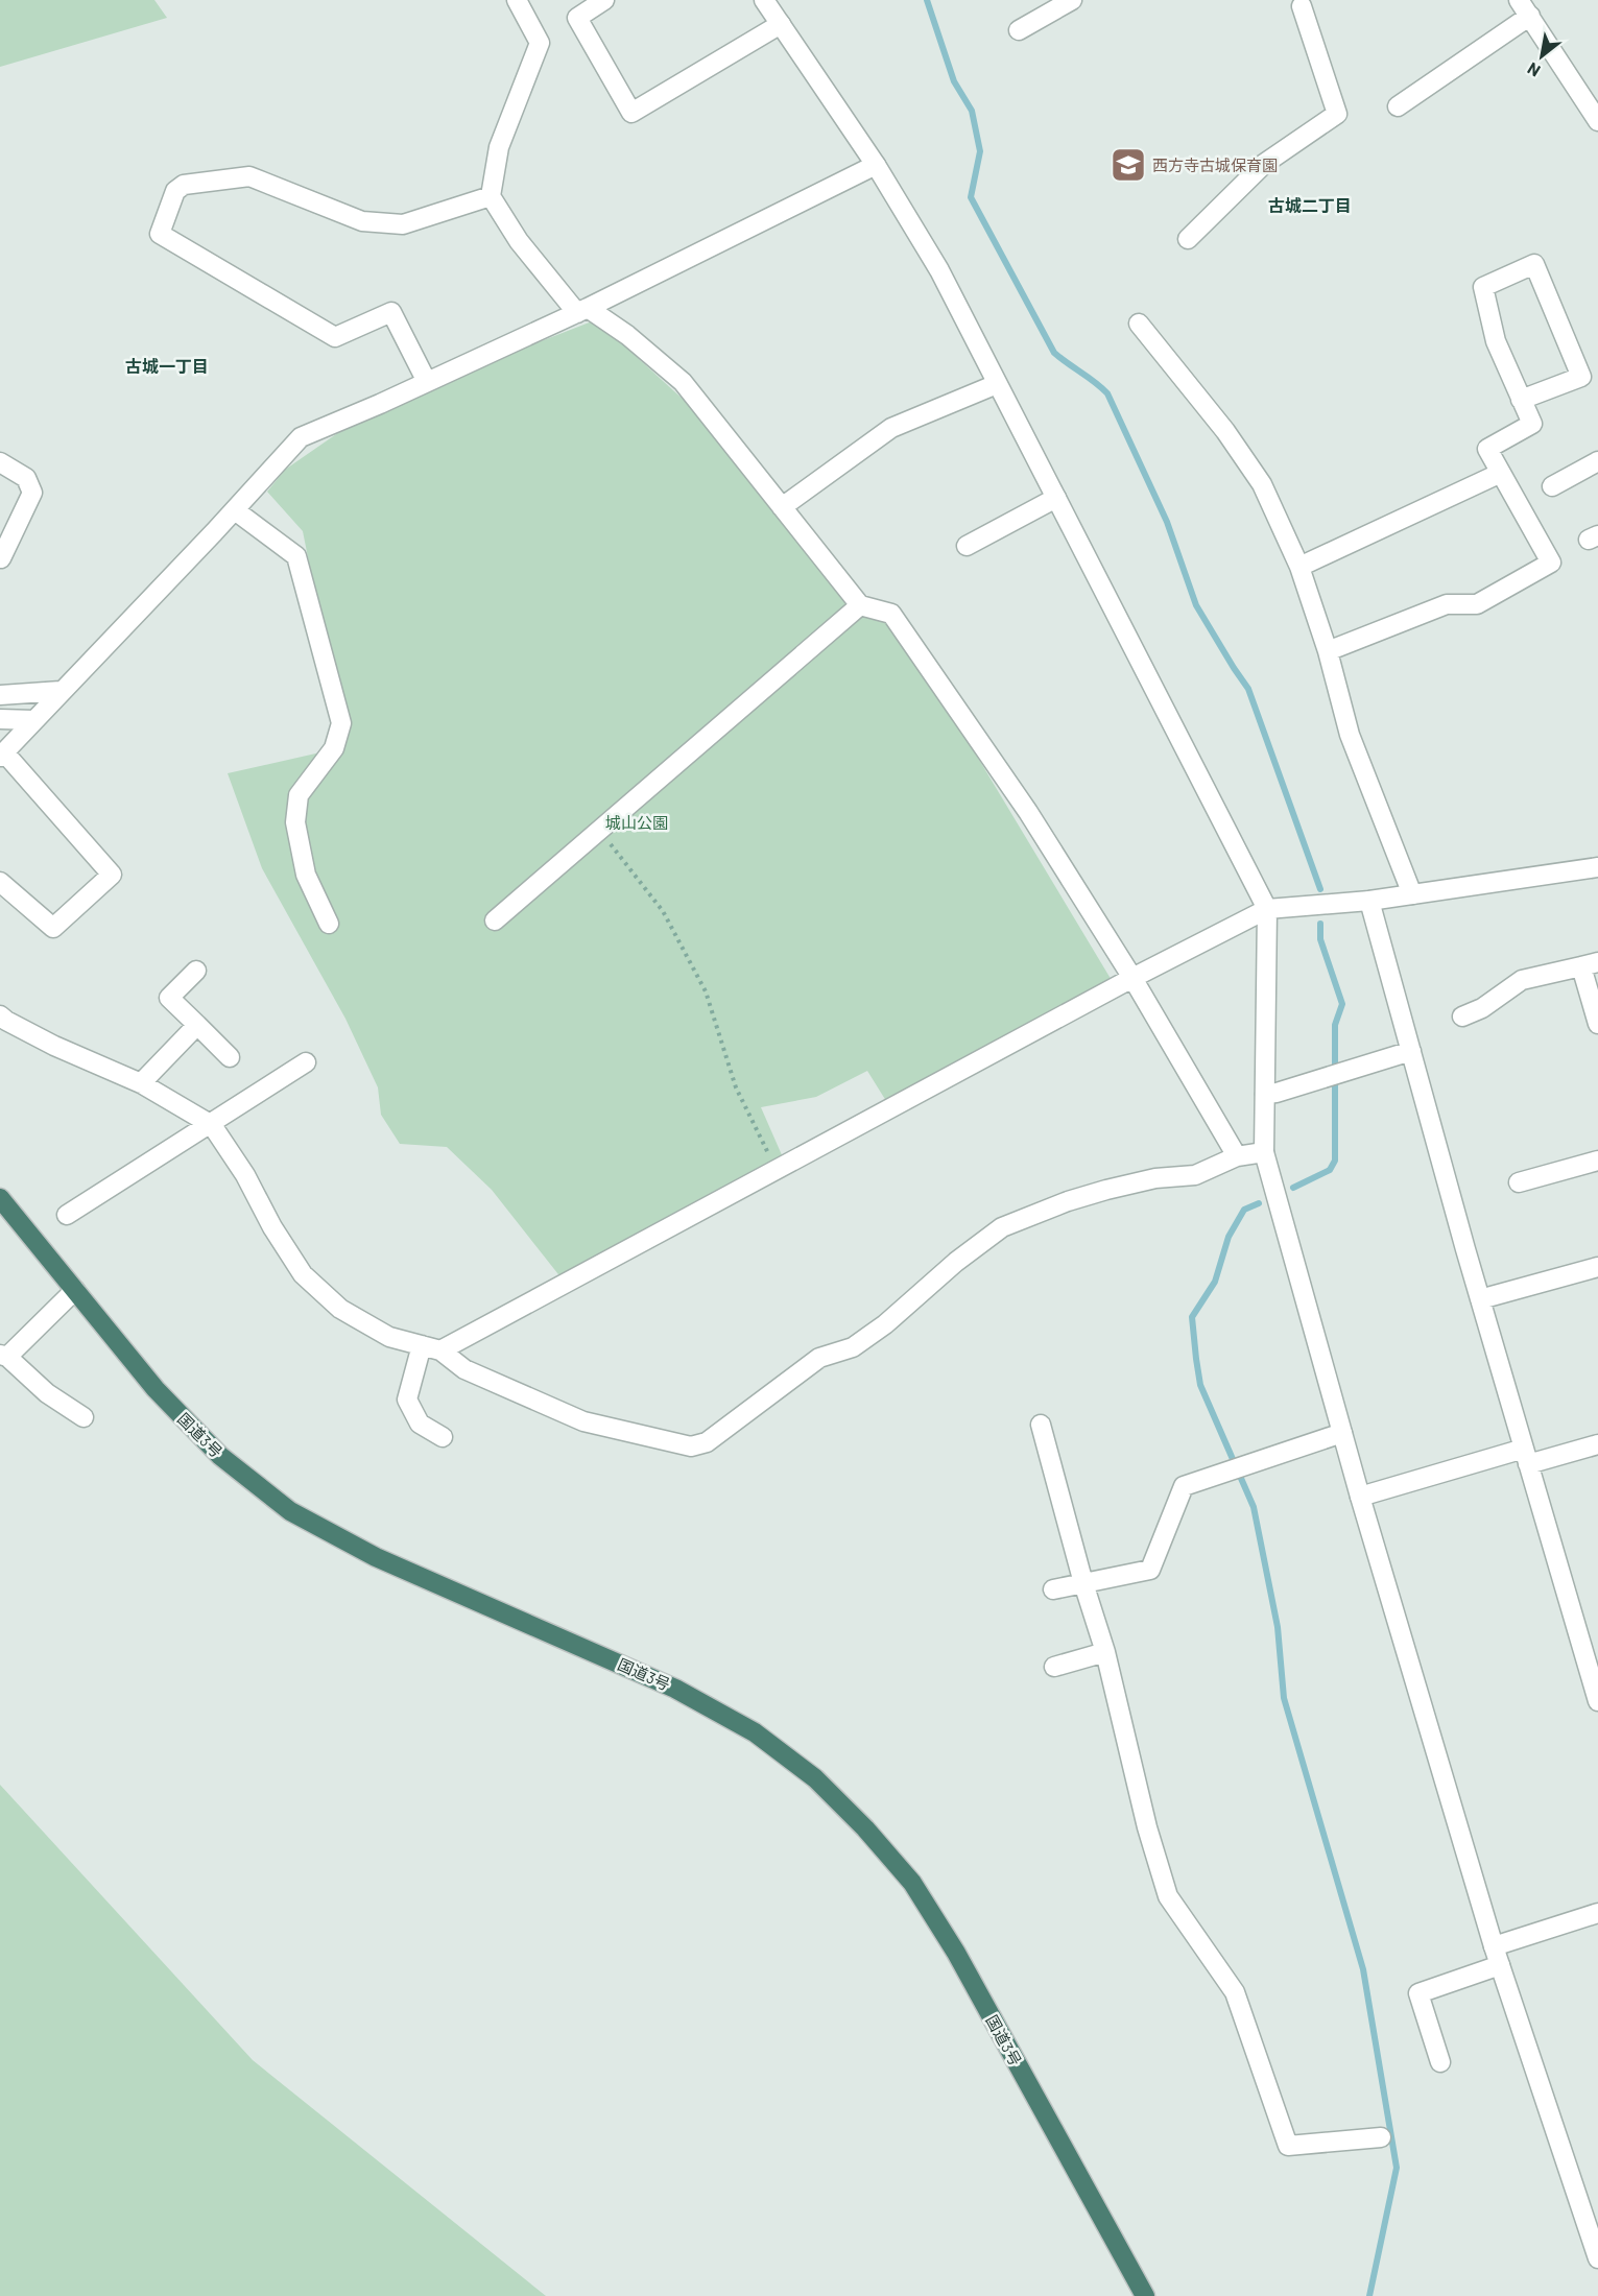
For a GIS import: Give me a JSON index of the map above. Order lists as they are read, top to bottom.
{
  "streets": {
    "highway": ["国道3号"]
  },
  "districts": ["古城二丁目", "古城一丁目"],
  "parks": ["城山公園"],
  "places": {
    "school or university": ["西方寺古城保育園"]
  },
  "north": "bottom left"
}
